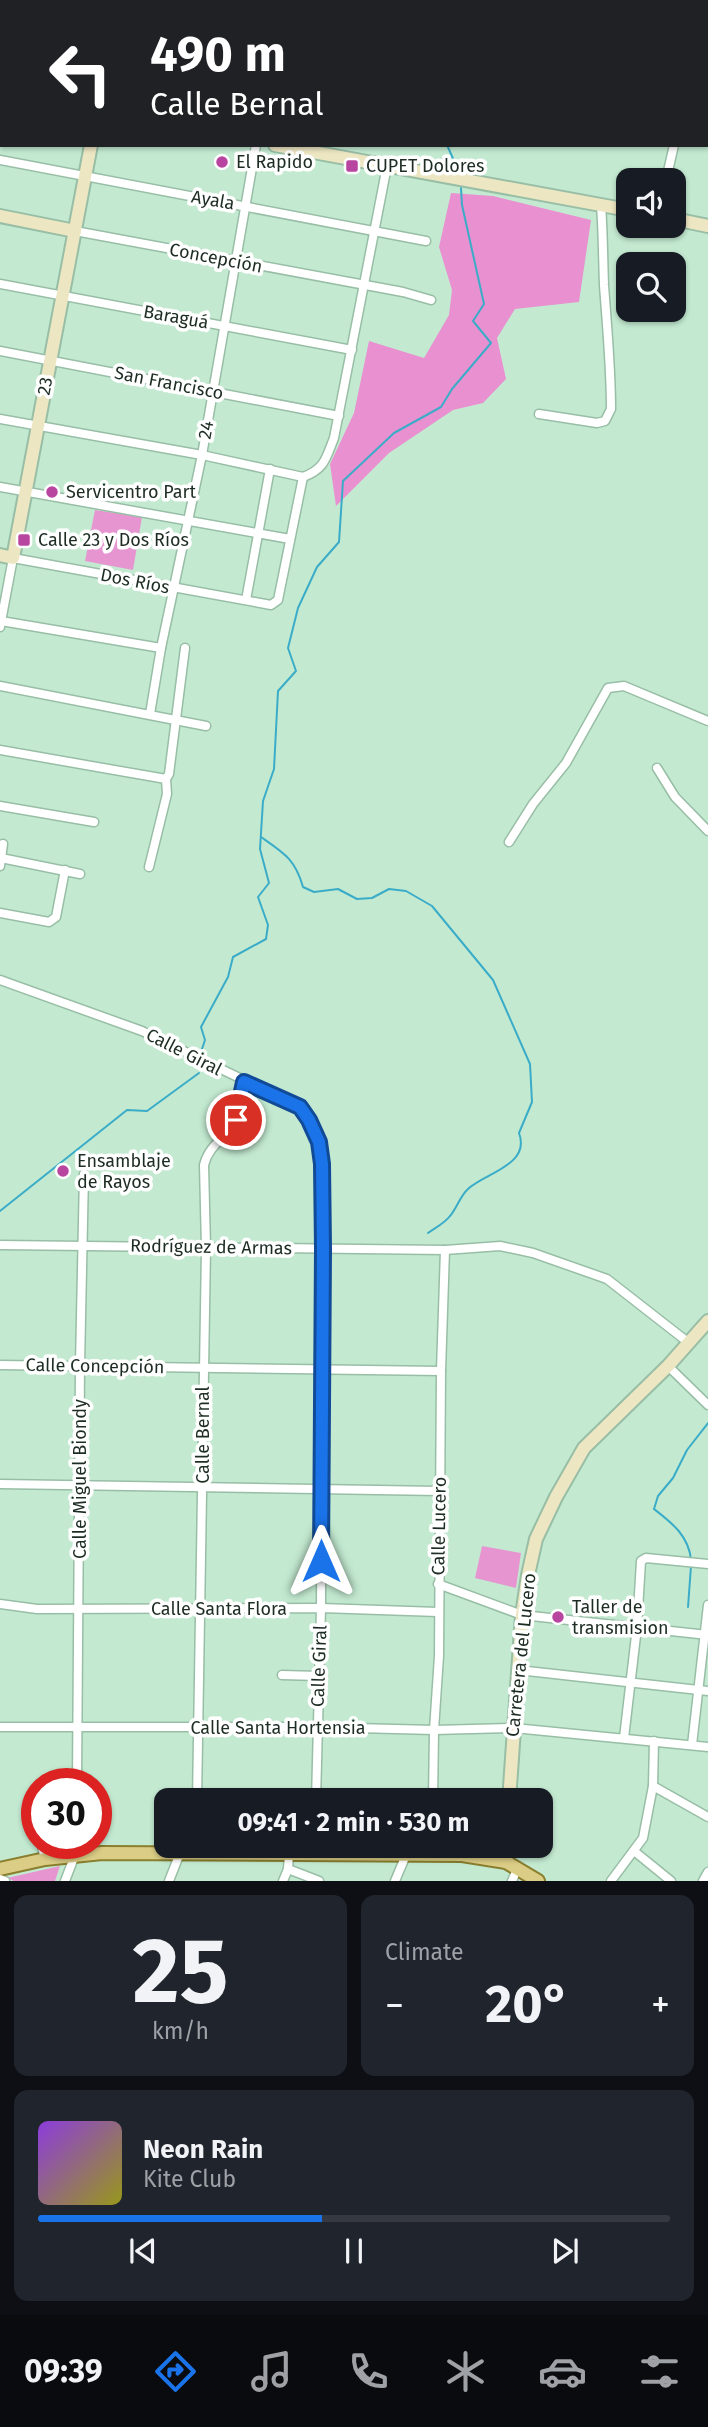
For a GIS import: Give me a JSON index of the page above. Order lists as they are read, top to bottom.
{
  "streets": {
    "main road": ["Concepción", "23", "Carretera del Lucero"],
    "street": [
      "Ayala",
      "Baraguá",
      "San Francisco",
      "24",
      "Dos Ríos",
      "Calle Giral",
      "Rodríguez de Armas",
      "Calle Concepción",
      "Calle Bernal",
      "Calle Miguel Biondy",
      "Calle Lucero",
      "Calle Santa Flora",
      "Calle Santa Hortensia"
    ]
  },
  "crossings": [
    ["Ayala", "23"],
    ["Ayala", "24"],
    ["Concepción", "23"],
    ["Concepción", "24"],
    ["Baraguá", "23"],
    ["Baraguá", "24"],
    ["San Francisco", "23"],
    ["San Francisco", "24"],
    ["23", "Dos Ríos"],
    ["24", "Dos Ríos"],
    ["Calle Giral", "Rodríguez de Armas"],
    ["Calle Giral", "Calle Concepción"],
    ["Calle Giral", "Calle Bernal"],
    ["Calle Giral", "Calle Santa Flora"],
    ["Calle Giral", "Calle Santa Hortensia"],
    ["Rodríguez de Armas", "Calle Bernal"],
    ["Rodríguez de Armas", "Calle Miguel Biondy"],
    ["Rodríguez de Armas", "Calle Lucero"],
    ["Rodríguez de Armas", "Carretera del Lucero"],
    ["Calle Concepción", "Calle Bernal"],
    ["Calle Concepción", "Calle Miguel Biondy"],
    ["Calle Concepción", "Calle Lucero"],
    ["Calle Bernal", "Calle Santa Flora"],
    ["Calle Bernal", "Calle Santa Hortensia"],
    ["Calle Miguel Biondy", "Calle Santa Flora"],
    ["Calle Miguel Biondy", "Calle Santa Hortensia"],
    ["Calle Lucero", "Calle Santa Flora"],
    ["Calle Lucero", "Calle Santa Hortensia"],
    ["Carretera del Lucero", "Calle Santa Hortensia"]
  ],
  "places": {
    "other": [
      "El Rapido",
      "Servicentro Part",
      "Ensamblaje de Rayos",
      "Taller de transmision"
    ],
    "transit": ["CUPET Dolores", "Calle 23 y Dos Ríos"]
  },
  "page": {
    "turn": ["490 m", "Calle Bernal"],
    "limit": "30",
    "trip": "09:41 · 2 min · 530 m",
    "tile": [
      ["25", "km/h"],
      "Climate"
    ],
    "heat": ["−", "20°", "+"],
    "song": ["Neon Rain", "Kite Club"],
    "tabs": "09:39"
  }
}
